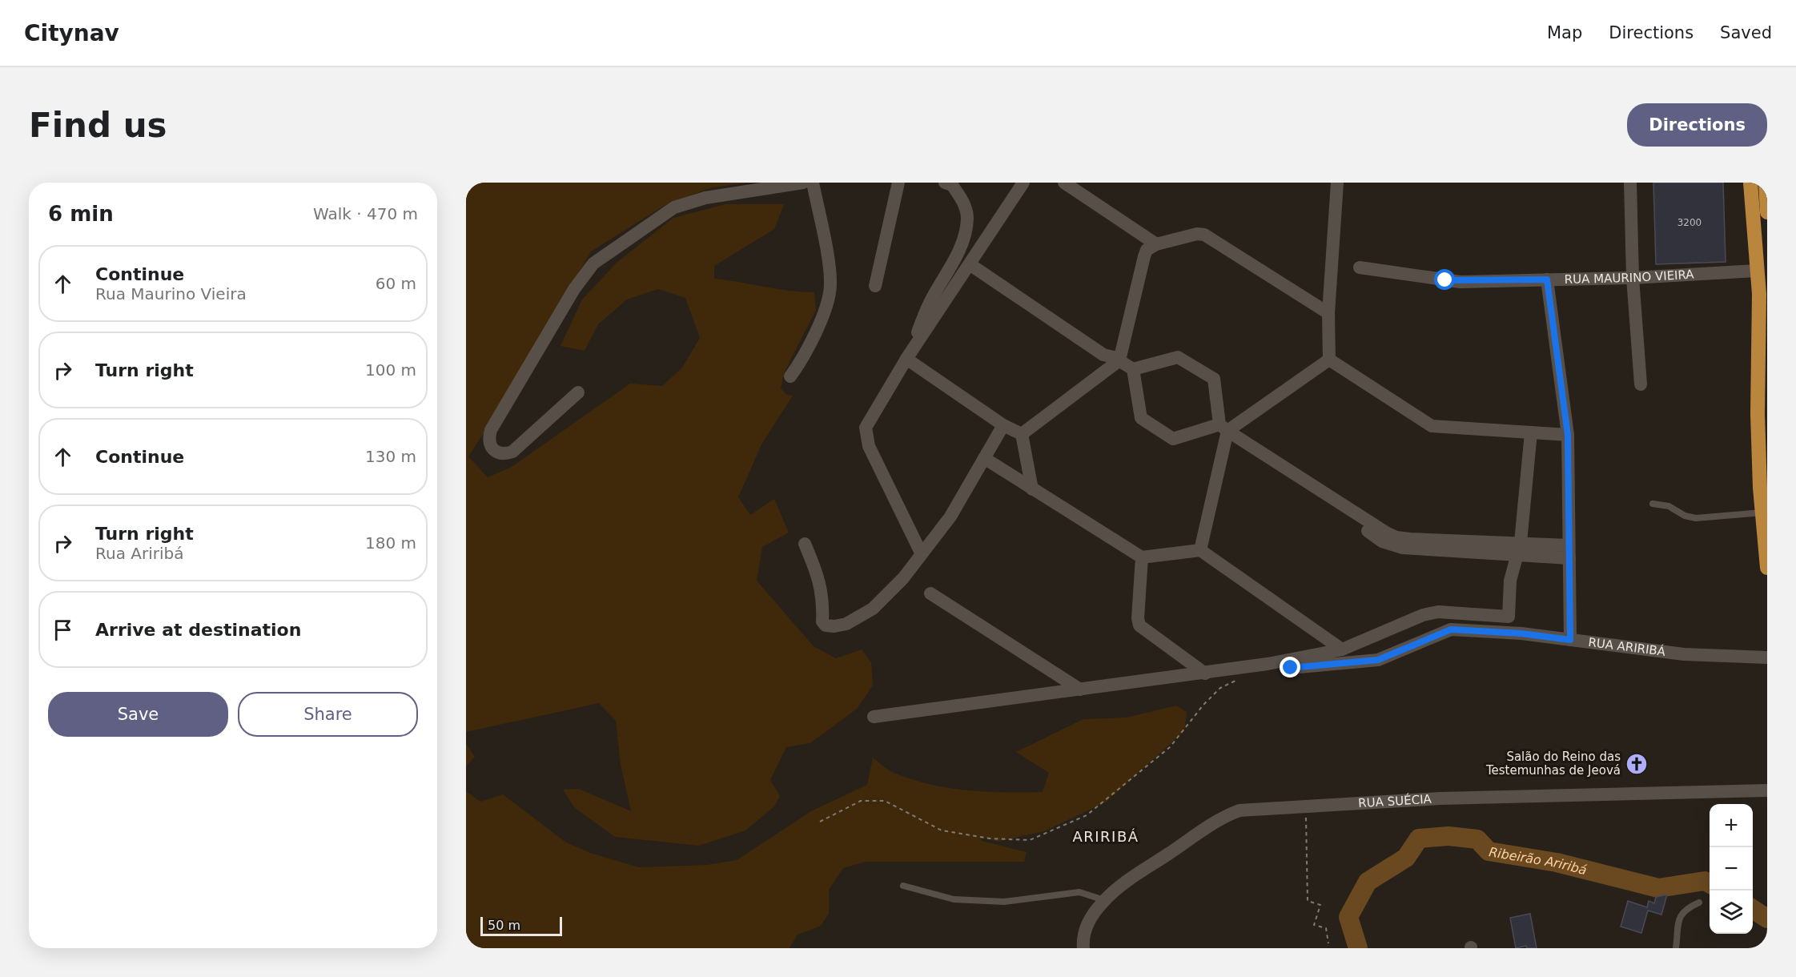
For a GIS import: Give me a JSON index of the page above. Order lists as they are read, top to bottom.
{
  "streets": {
    "street": ["RUA MAURINO VIEIRA", "RUA ARIRIBÁ", "RUA SUÉCIA"]
  },
  "districts": ["ARIRIBÁ"],
  "water": ["Ribeirão Ariribá"],
  "places": {
    "church": ["Salão do Reino das Testemunhas de Jeová"]
  },
  "house_numbers": ["3200"],
  "scale_bar": "50 m",
  "page": {
    "header": "Citynav",
    "nav": ["Map", "Directions", "Saved"],
    "buttons": [
      "Directions",
      ["Save", "Share"]
    ],
    "title": "Find us",
    "heading": ["6 min", "Walk · 470 m"],
    "list": [
      ["Continue", "Rua Maurino Vieira", "60 m"],
      ["Turn right", "100 m"],
      ["Continue", "130 m"],
      ["Turn right", "Rua Ariribá", "180 m"],
      "Arrive at destination"
    ],
    "map_buttons": ["+", "−"],
    "scale": "50 m"
  }
}
